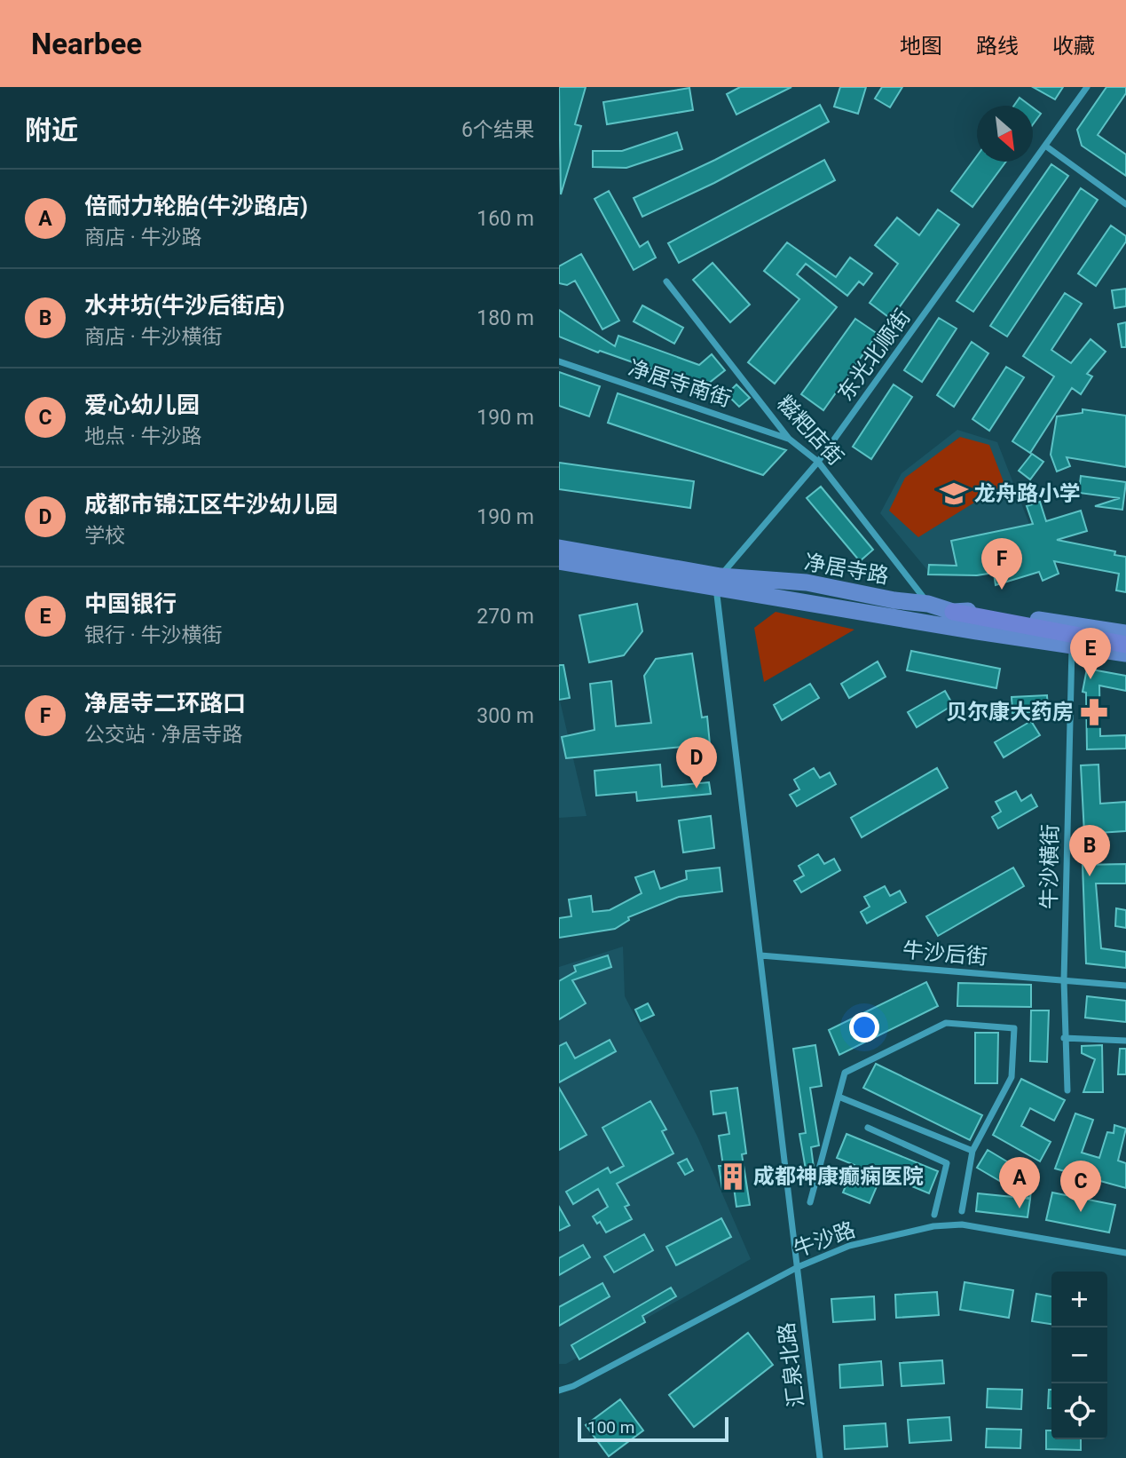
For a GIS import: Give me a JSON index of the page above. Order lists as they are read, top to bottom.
{
  "streets": {
    "main road": ["净居寺路"],
    "street": [
      "东光北顺街",
      "净居寺南街",
      "糍粑店街",
      "牛沙横街",
      "牛沙后街",
      "牛沙路",
      "汇泉北路"
    ]
  },
  "crossings": [
    ["东光北顺街", "糍粑店街"],
    ["东光北顺街", "净居寺路"],
    ["东光北顺街", "汇泉北路"],
    ["净居寺南街", "糍粑店街"],
    ["糍粑店街", "净居寺路"],
    ["净居寺路", "牛沙横街"],
    ["净居寺路", "汇泉北路"],
    ["牛沙横街", "牛沙后街"],
    ["牛沙后街", "汇泉北路"],
    ["牛沙路", "汇泉北路"]
  ],
  "places": {
    "school or university": ["龙舟路小学"],
    "pharmacy": ["贝尔康大药房"],
    "building": ["成都神康癫痫医院"]
  },
  "scale_bar": "100 m",
  "north": "bottom right",
  "page": {
    "header": "Nearbee",
    "nav": ["地图", "路线", "收藏"],
    "heading": ["附近", "6个结果"],
    "list": [
      {
        "mark": "A",
        "name": "倍耐力轮胎(牛沙路店)",
        "note": "商店 · 牛沙路",
        "value": "160 m"
      },
      {
        "mark": "B",
        "name": "水井坊(牛沙后街店)",
        "note": "商店 · 牛沙横街",
        "value": "180 m"
      },
      {
        "mark": "C",
        "name": "爱心幼儿园",
        "note": "地点 · 牛沙路",
        "value": "190 m"
      },
      {
        "mark": "D",
        "name": "成都市锦江区牛沙幼儿园",
        "note": "学校",
        "value": "190 m"
      },
      {
        "mark": "E",
        "name": "中国银行",
        "note": "银行 · 牛沙横街",
        "value": "270 m"
      },
      {
        "mark": "F",
        "name": "净居寺二环路口",
        "note": "公交站 · 净居寺路",
        "value": "300 m"
      }
    ],
    "pins": [
      "F",
      "E",
      "D",
      "B",
      "A",
      "C"
    ],
    "map_buttons": ["+", "−"],
    "scale": "100 m"
  }
}
